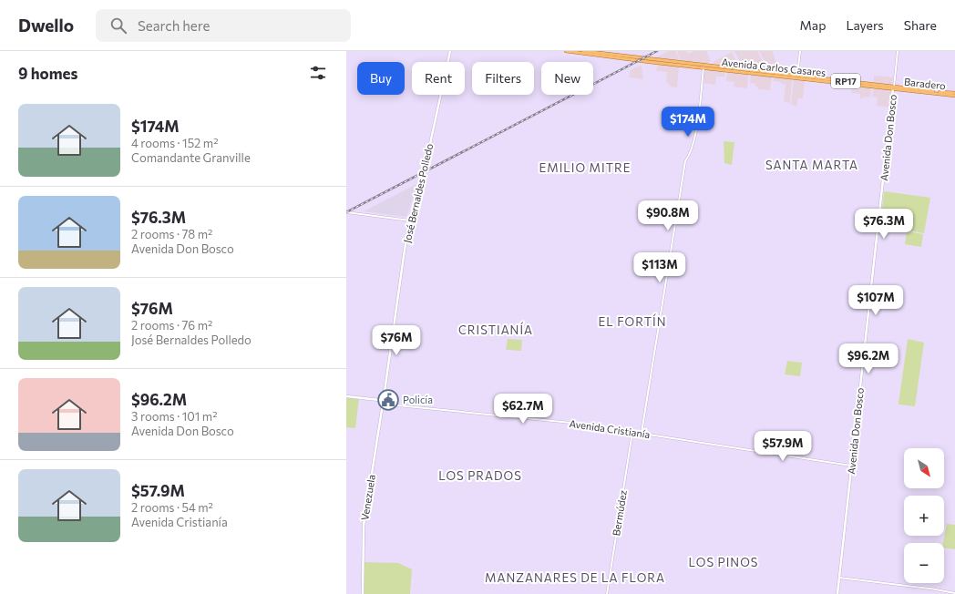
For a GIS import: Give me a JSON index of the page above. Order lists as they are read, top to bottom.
{
  "streets": {
    "main road": [
      "Avenida Carlos Casares",
      "RP17",
      "Baradero",
      "Avenida Don Bosco",
      "José Bernaldes Polledo",
      "Avenida Cristianía",
      "Venezuela"
    ],
    "street": ["Bermúdez"]
  },
  "crossings": [
    ["Avenida Carlos Casares", "Baradero"],
    ["Avenida Carlos Casares", "Avenida Don Bosco"],
    ["Baradero", "Avenida Don Bosco"],
    ["Avenida Don Bosco", "Avenida Cristianía"],
    ["José Bernaldes Polledo", "Avenida Cristianía"],
    ["José Bernaldes Polledo", "Venezuela"],
    ["Avenida Cristianía", "Venezuela"],
    ["Avenida Cristianía", "Bermúdez"]
  ],
  "districts": [
    "SANTA MARTA",
    "EMILIO MITRE",
    "EL FORTÍN",
    "CRISTIANÍA",
    "LOS PRADOS",
    "LOS PINOS",
    "MANZANARES DE LA FLORA"
  ],
  "places": {
    "public building": ["Policía"]
  },
  "north": "bottom right",
  "page": {
    "header": "Dwello",
    "search": "Search here",
    "nav": ["Map", "Layers", "Share"],
    "heading": "9 homes",
    "chip": [
      "Buy",
      "Rent",
      "Filters",
      "New"
    ],
    "list": [
      {
        "name": "$174M",
        "note": "4 rooms · 152 m² · Comandante Granville"
      },
      {
        "name": "$76.3M",
        "note": "2 rooms · 78 m² · Avenida Don Bosco"
      },
      {
        "name": "$76M",
        "note": "2 rooms · 76 m² · José Bernaldes Polledo"
      },
      {
        "name": "$96.2M",
        "note": "3 rooms · 101 m² · Avenida Don Bosco"
      },
      {
        "name": "$57.9M",
        "note": "2 rooms · 54 m² · Avenida Cristianía"
      }
    ],
    "price": [
      "$174M",
      "$90.8M",
      "$76.3M",
      "$113M",
      "$107M",
      "$76M",
      "$96.2M",
      "$62.7M",
      "$57.9M"
    ],
    "map_buttons": ["+", "−"]
  }
}
